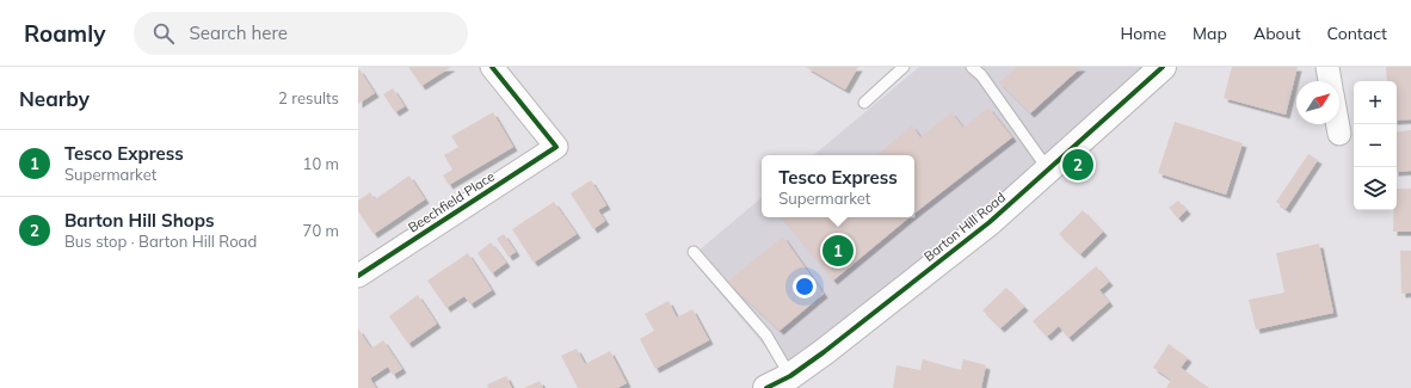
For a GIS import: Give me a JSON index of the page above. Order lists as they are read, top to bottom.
{
  "streets": {
    "street": ["Beechfield Place", "Barton Hill Road"]
  },
  "north": "top right",
  "page": {
    "header": "Roamly",
    "search": "Search here",
    "nav": [
      "Home",
      "Map",
      "About",
      "Contact"
    ],
    "heading": ["Nearby", "2 results"],
    "map_buttons": ["+", "−"],
    "list": [
      {
        "mark": "1",
        "name": "Tesco Express",
        "note": "Supermarket",
        "value": "10 m"
      },
      {
        "mark": "2",
        "name": "Barton Hill Shops",
        "note": "Bus stop · Barton Hill Road",
        "value": "70 m"
      }
    ],
    "pins": ["2", "1"],
    "popup": ["Tesco Express", "Supermarket"]
  }
}
